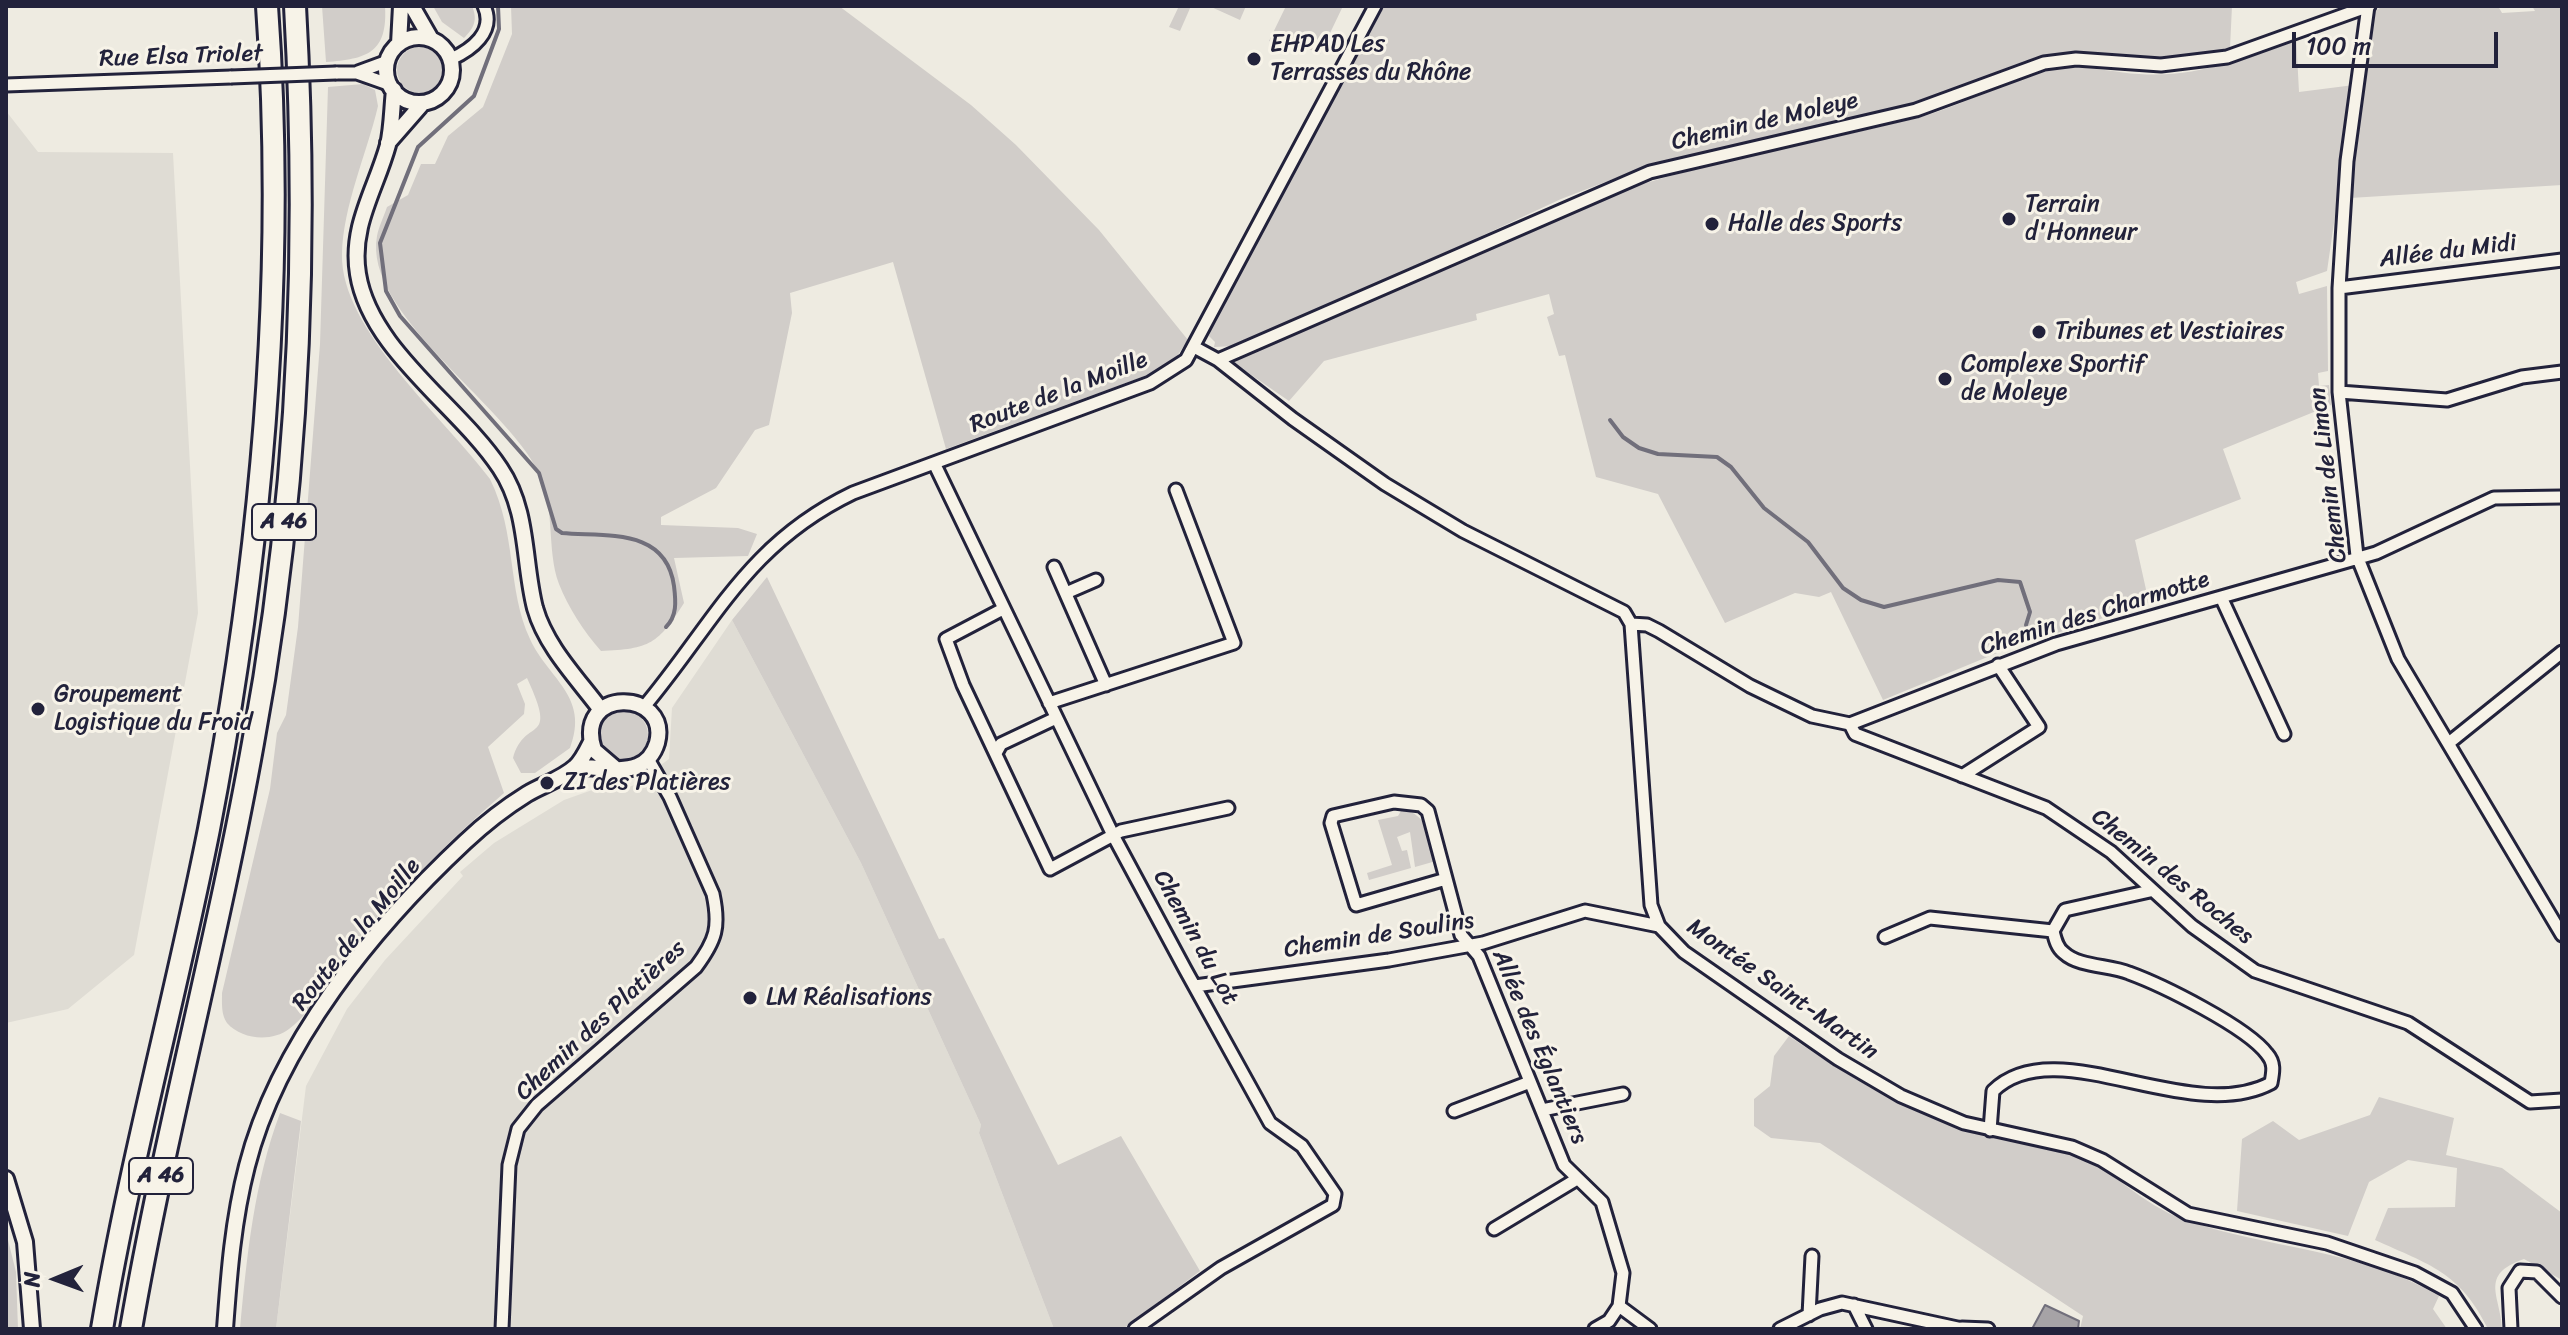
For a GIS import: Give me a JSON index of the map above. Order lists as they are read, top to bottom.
{
  "streets": {
    "highway": ["A 46"],
    "street": [
      "Rue Elsa Triolet",
      "Chemin de Moleye",
      "Allée du Midi",
      "Route de la Moille",
      "Chemin de Limon",
      "Chemin des Charmotte",
      "Chemin des Roches",
      "Chemin de Soulins",
      "Chemin du Lot",
      "Montée Saint-Martin",
      "Chemin des Platières",
      "Allée des Églantiers"
    ]
  },
  "crossings": [
    ["Chemin de Moleye", "Chemin de Limon"],
    ["Allée du Midi", "Chemin de Limon"],
    ["Route de la Moille", "Chemin du Lot"],
    ["Route de la Moille", "Chemin des Platières"],
    ["Chemin de Limon", "Chemin des Charmotte"],
    ["Chemin des Charmotte", "Chemin des Roches"],
    ["Chemin de Soulins", "Chemin du Lot"],
    ["Chemin de Soulins", "Montée Saint-Martin"],
    ["Chemin de Soulins", "Allée des Églantiers"]
  ],
  "places": [
    "EHPAD Les Terrasses du Rhône",
    "Terrain d'Honneur",
    "Halle des Sports",
    "Tribunes et Vestiaires",
    "Complexe Sportif de Moleye",
    "Groupement Logistique du Froid",
    "ZI des Platières",
    "LM Réalisations"
  ],
  "scale_bar": "100 m",
  "north": "left"
}
